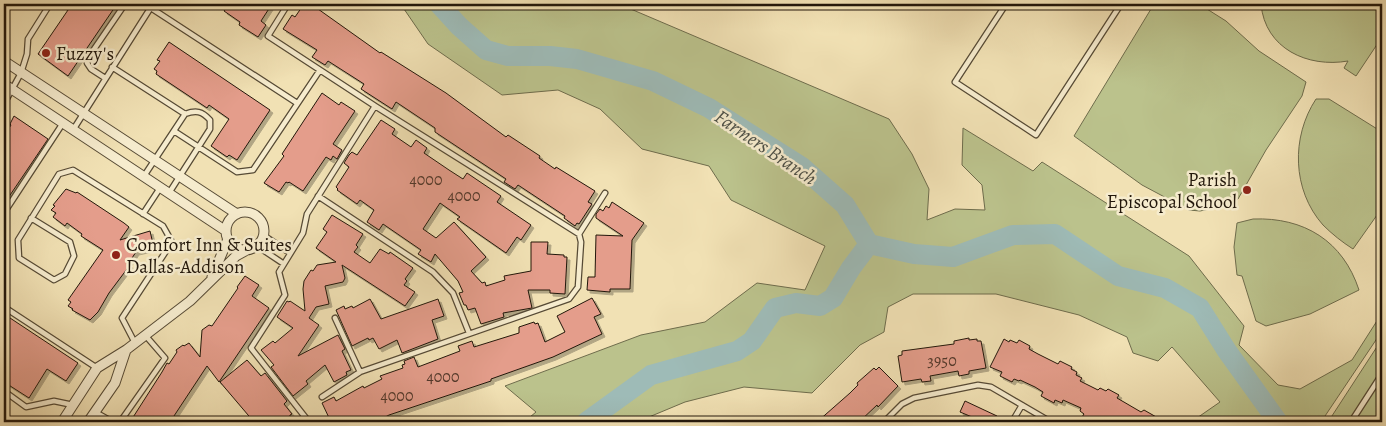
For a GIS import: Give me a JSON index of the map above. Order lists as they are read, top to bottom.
{
  "water": ["Farmers Branch"],
  "places": ["Fuzzy's", "Parish Episcopal School", "Comfort Inn & Suites Dallas-Addison"],
  "house_numbers": [
    "4000",
    "4000",
    "3950",
    "4000",
    "4000"
  ]
}
